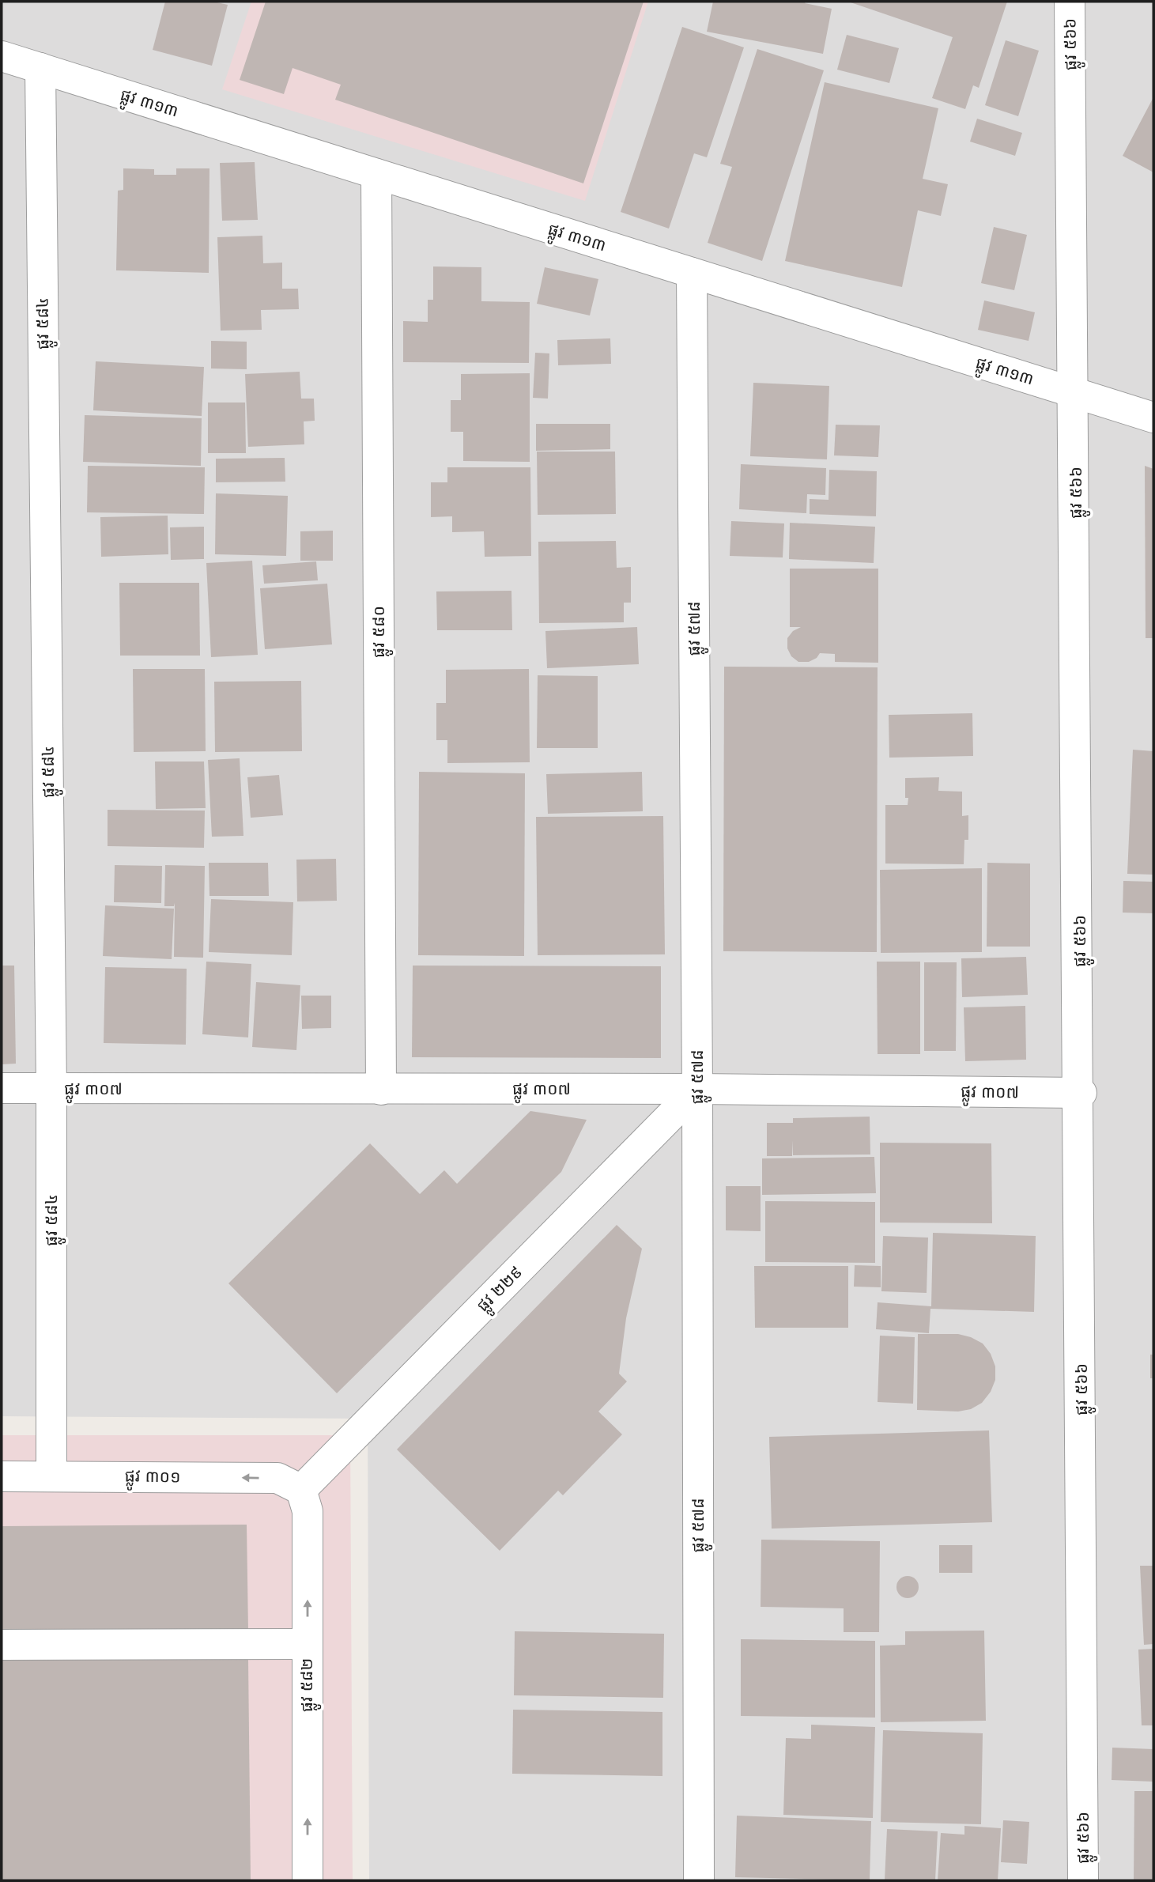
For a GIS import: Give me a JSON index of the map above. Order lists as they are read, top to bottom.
{
  "streets": {
    "street": [
      "ផ្លូវ ៥៦៦",
      "ផ្លូវ ៣១៣",
      "ផ្លូវ ៥៨៤",
      "ផ្លូវ ៥៧៨",
      "ផ្លូវ ៥៨០",
      "ផ្លូវ ៣០៧",
      "ផ្លូវ ២២៩",
      "ផ្លូវ ៣០១",
      "ផ្លូវ ៥៨២"
    ]
  },
  "crossings": [
    ["ផ្លូវ ៥៦៦", "ផ្លូវ ៣១៣"],
    ["ផ្លូវ ៥៦៦", "ផ្លូវ ៣០៧"],
    ["ផ្លូវ ៣១៣", "ផ្លូវ ៥៨៤"],
    ["ផ្លូវ ៣១៣", "ផ្លូវ ៥៧៨"],
    ["ផ្លូវ ៣១៣", "ផ្លូវ ៥៨០"],
    ["ផ្លូវ ៥៨៤", "ផ្លូវ ៣០៧"],
    ["ផ្លូវ ៥៨៤", "ផ្លូវ ៣០១"],
    ["ផ្លូវ ៥៧៨", "ផ្លូវ ៣០៧"],
    ["ផ្លូវ ៥៧៨", "ផ្លូវ ២២៩"],
    ["ផ្លូវ ៥៨០", "ផ្លូវ ៣០៧"],
    ["ផ្លូវ ៣០៧", "ផ្លូវ ២២៩"],
    ["ផ្លូវ ២២៩", "ផ្លូវ ៣០១"],
    ["ផ្លូវ ២២៩", "ផ្លូវ ៥៨២"],
    ["ផ្លូវ ៣០១", "ផ្លូវ ៥៨២"]
  ],
  "one_way": ["ផ្លូវ ៥៨២"]
}
